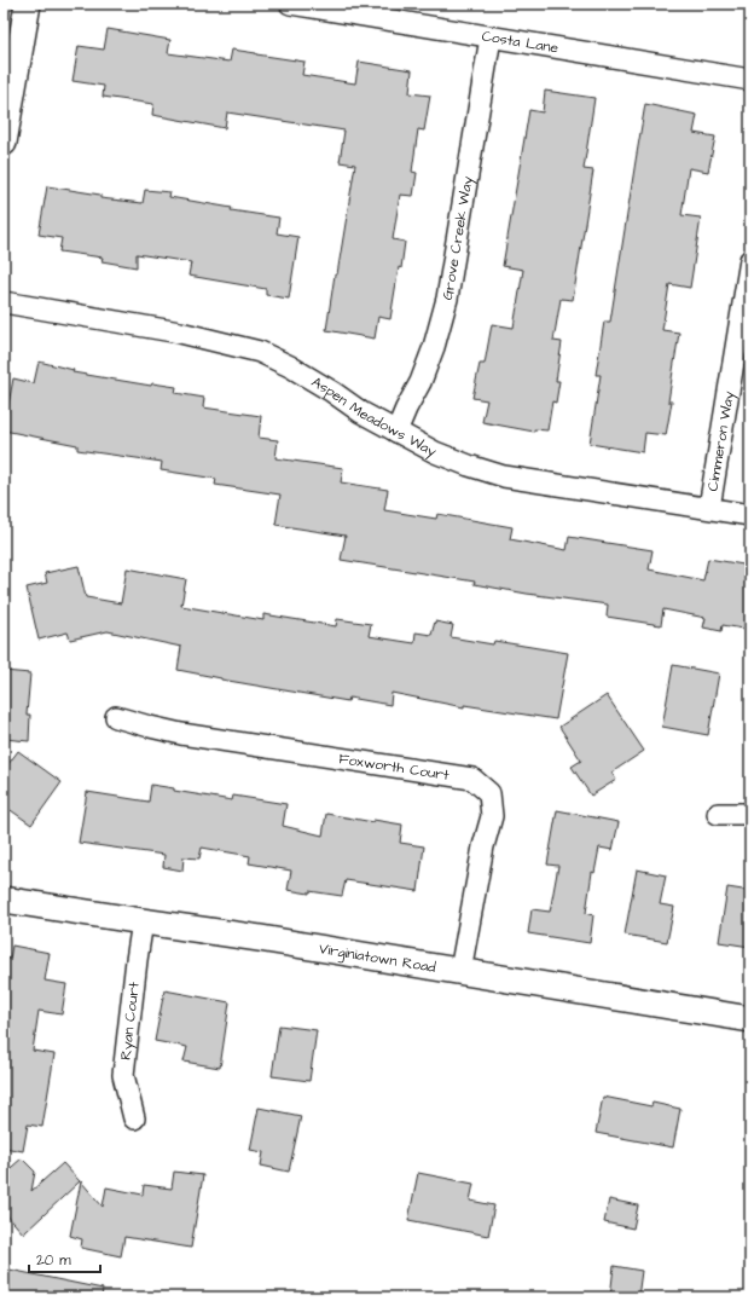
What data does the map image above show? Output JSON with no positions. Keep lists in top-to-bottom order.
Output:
{
  "streets": {
    "street": [
      "Costa Lane",
      "Grove Creek Way",
      "Aspen Meadows Way",
      "Cimmeron Way",
      "Foxworth Court",
      "Virginiatown Road",
      "Ryan Court"
    ]
  },
  "crossings": [
    ["Costa Lane", "Grove Creek Way"],
    ["Grove Creek Way", "Aspen Meadows Way"],
    ["Aspen Meadows Way", "Cimmeron Way"],
    ["Foxworth Court", "Virginiatown Road"],
    ["Virginiatown Road", "Ryan Court"]
  ],
  "scale_bar": "20 m"
}
